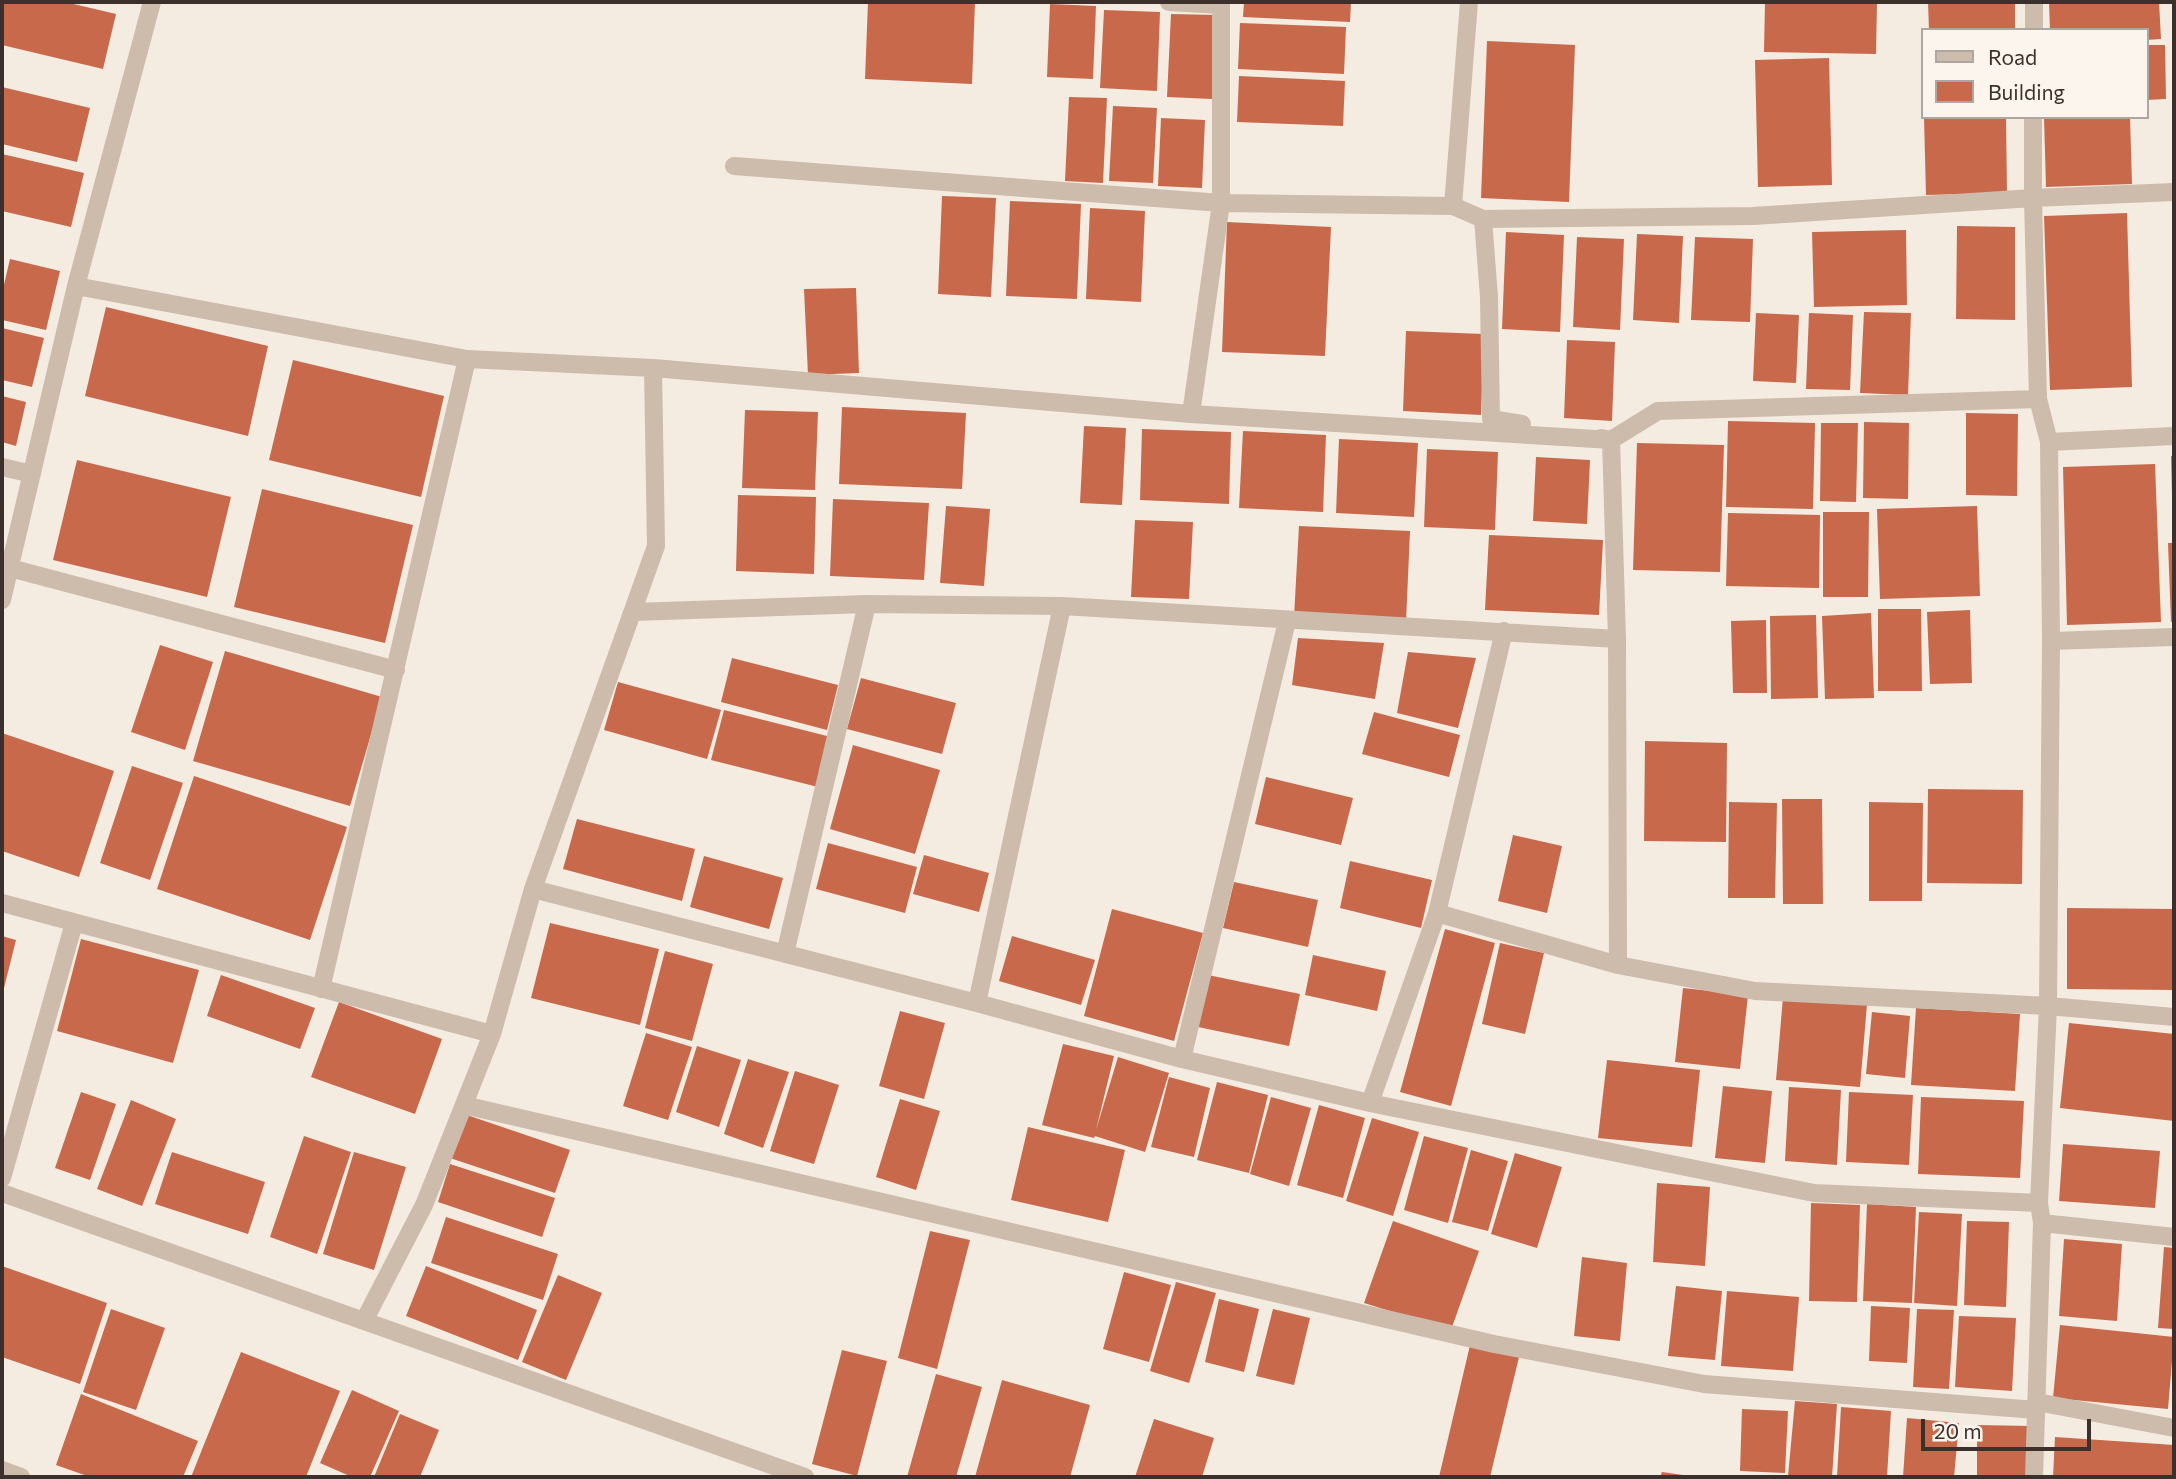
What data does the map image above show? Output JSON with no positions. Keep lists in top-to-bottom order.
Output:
{
  "legend": ["Road", "Building"],
  "scale_bar": "20 m"
}
